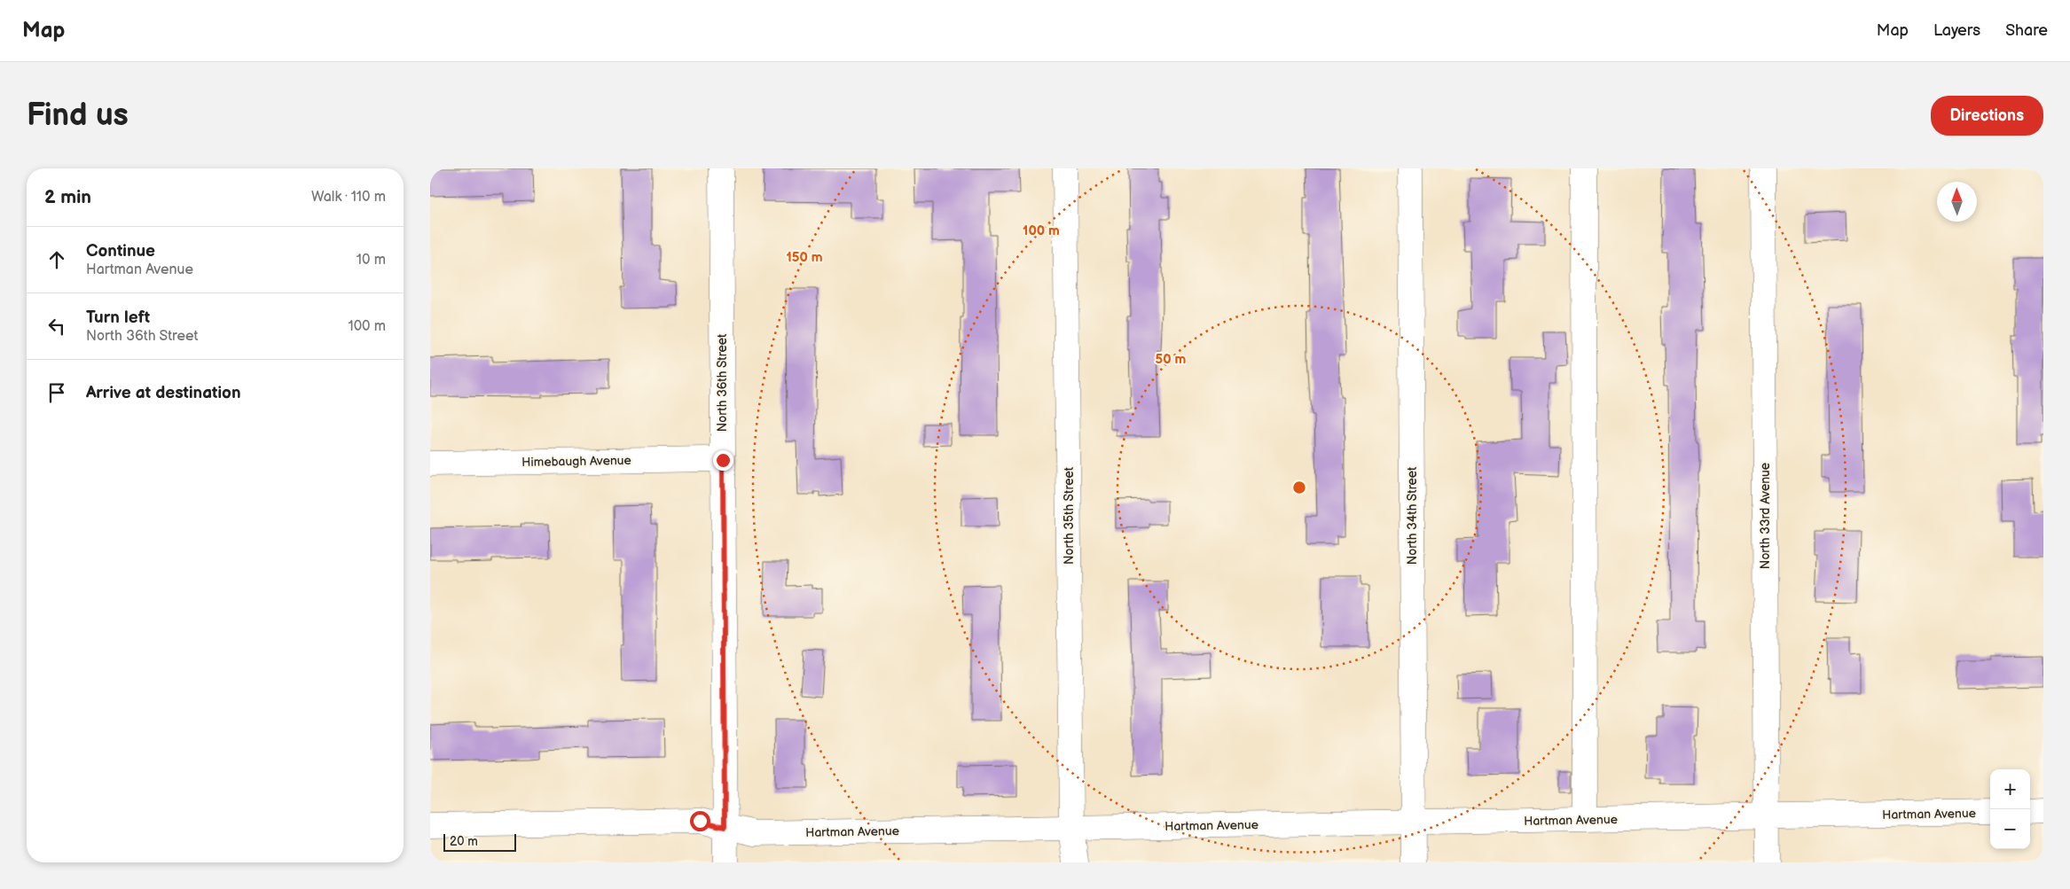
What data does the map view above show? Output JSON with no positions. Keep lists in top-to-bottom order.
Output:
{
  "streets": {
    "street": [
      "North 36th Street",
      "Himebaugh Avenue",
      "North 35th Street",
      "North 34th Street",
      "North 33rd Avenue",
      "Hartman Avenue"
    ]
  },
  "crossings": [
    ["North 36th Street", "Himebaugh Avenue"],
    ["North 36th Street", "Hartman Avenue"],
    ["North 35th Street", "Hartman Avenue"],
    ["North 34th Street", "Hartman Avenue"],
    ["North 33rd Avenue", "Hartman Avenue"]
  ],
  "scale_bar": "20 m",
  "north": "top",
  "page": {
    "header": "Map",
    "nav": ["Map", "Layers", "Share"],
    "buttons": "Directions",
    "title": "Find us",
    "heading": ["2 min", "Walk · 110 m"],
    "list": [
      ["Continue", "Hartman Avenue", "10 m"],
      ["Turn left", "North 36th Street", "100 m"],
      "Arrive at destination"
    ],
    "map_buttons": ["+", "−"],
    "scale": "20 m"
  },
  "rings": ["100 m", "150 m", "50 m"]
}
